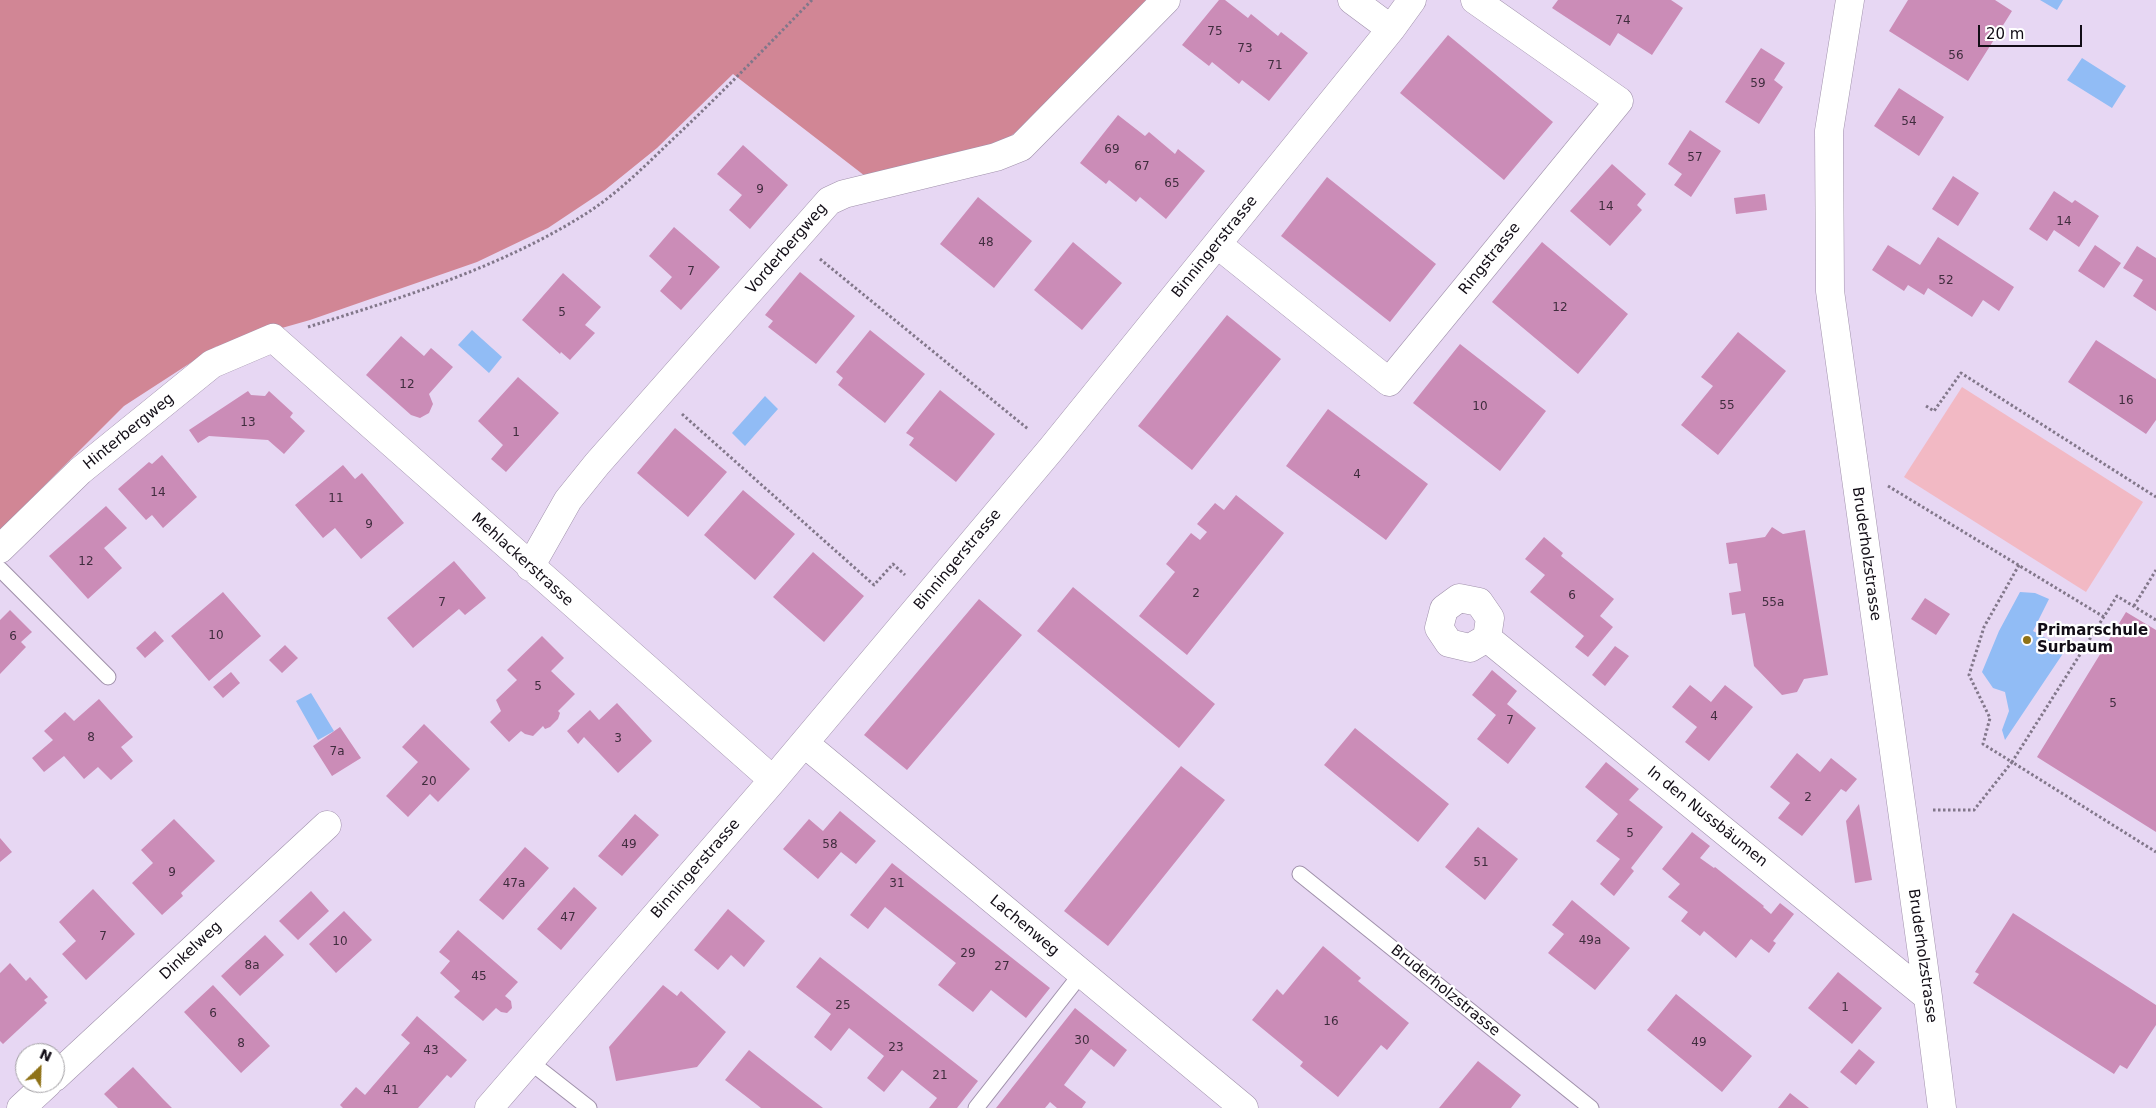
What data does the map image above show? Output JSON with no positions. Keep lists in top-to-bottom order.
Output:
{
  "streets": {
    "street": [
      "Binningerstrasse",
      "Vorderbergweg",
      "Ringstrasse",
      "Hinterbergweg",
      "Bruderholzstrasse",
      "Mehlackerstrasse",
      "In den Nussbäumen",
      "Lachenweg",
      "Dinkelweg"
    ]
  },
  "crossings": [
    ["Binningerstrasse", "Ringstrasse"],
    ["Binningerstrasse", "Mehlackerstrasse"],
    ["Binningerstrasse", "Lachenweg"],
    ["Vorderbergweg", "Mehlackerstrasse"],
    ["Hinterbergweg", "Mehlackerstrasse"],
    ["Bruderholzstrasse", "In den Nussbäumen"]
  ],
  "places": ["Primarschule Surbaum"],
  "house_numbers": [
    "74",
    "75",
    "73",
    "56",
    "71",
    "59",
    "54",
    "69",
    "57",
    "67",
    "65",
    "9",
    "14",
    "14",
    "48",
    "7",
    "52",
    "12",
    "5",
    "12",
    "16",
    "55",
    "10",
    "13",
    "1",
    "4",
    "14",
    "11",
    "9",
    "12",
    "2",
    "6",
    "7",
    "55a",
    "10",
    "6",
    "5",
    "5",
    "4",
    "7",
    "8",
    "3",
    "7a",
    "20",
    "2",
    "5",
    "49",
    "58",
    "51",
    "9",
    "47a",
    "31",
    "47",
    "7",
    "49a",
    "10",
    "29",
    "8a",
    "27",
    "45",
    "25",
    "1",
    "6",
    "16",
    "30",
    "49",
    "8",
    "23",
    "43",
    "21",
    "41"
  ],
  "scale_bar": "20 m",
  "north": "top right"
}
